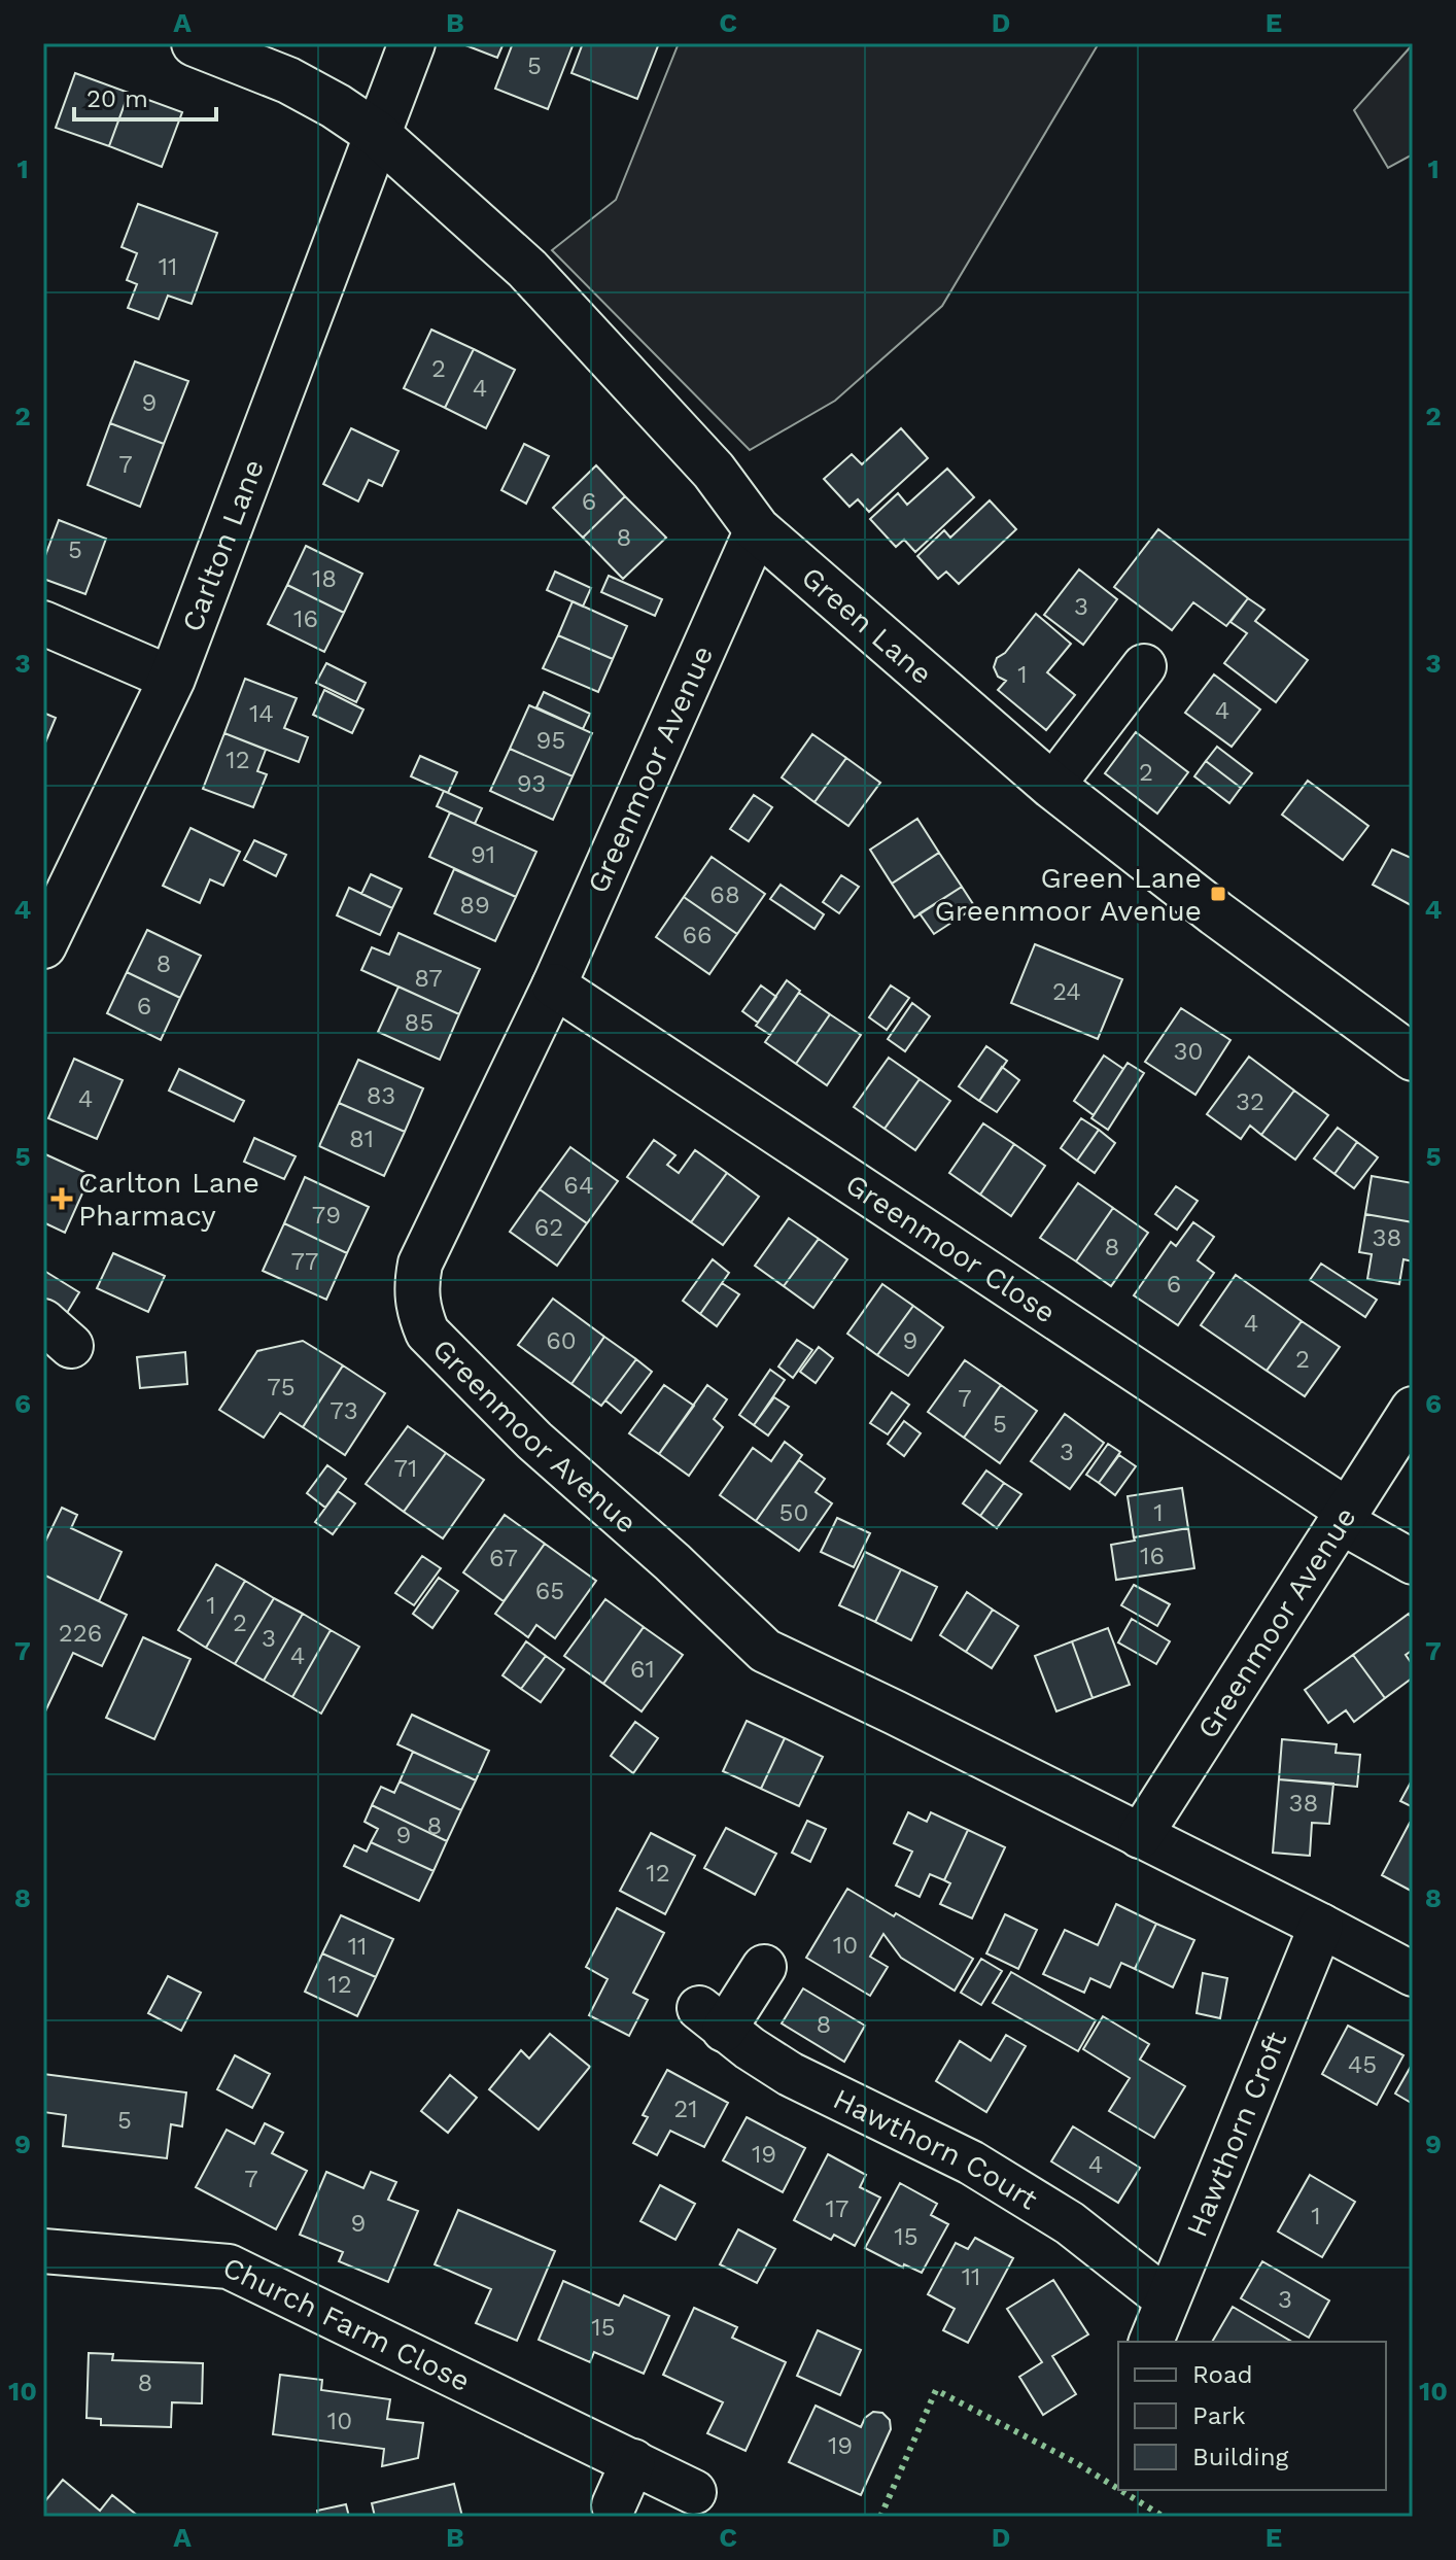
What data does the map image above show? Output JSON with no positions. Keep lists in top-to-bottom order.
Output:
{
  "streets": {
    "main road": ["Carlton Lane", "Green Lane"],
    "street": [
      "Greenmoor Avenue",
      "Greenmoor Close",
      "Hawthorn Croft",
      "Hawthorn Court",
      "Church Farm Close"
    ]
  },
  "crossings": [
    ["Carlton Lane", "Green Lane"],
    ["Green Lane", "Greenmoor Avenue"],
    ["Greenmoor Avenue", "Greenmoor Close"],
    ["Greenmoor Avenue", "Hawthorn Croft"],
    ["Hawthorn Croft", "Hawthorn Court"]
  ],
  "places": {
    "transit": ["Green Lane Greenmoor Avenue"],
    "health": ["Carlton Lane Pharmacy"]
  },
  "house_numbers": [
    "5",
    "11",
    "2",
    "4",
    "9",
    "7",
    "6",
    "8",
    "5",
    "18",
    "3",
    "16",
    "1",
    "4",
    "14",
    "95",
    "12",
    "2",
    "93",
    "91",
    "68",
    "89",
    "66",
    "8",
    "87",
    "24",
    "6",
    "85",
    "30",
    "83",
    "4",
    "32",
    "81",
    "64",
    "79",
    "62",
    "38",
    "8",
    "77",
    "6",
    "4",
    "60",
    "9",
    "2",
    "75",
    "7",
    "73",
    "5",
    "3",
    "71",
    "50",
    "1",
    "16",
    "67",
    "65",
    "1",
    "2",
    "226",
    "3",
    "4",
    "61",
    "38",
    "8",
    "9",
    "12",
    "10",
    "11",
    "12",
    "8",
    "45",
    "21",
    "5",
    "19",
    "4",
    "7",
    "17",
    "1",
    "9",
    "15",
    "11",
    "3",
    "15",
    "8",
    "10",
    "19"
  ],
  "legend": ["Road", "Park", "Building"],
  "scale_bar": "20 m",
  "grid": {
    "columns": [
      "A",
      "B",
      "C",
      "D",
      "E"
    ],
    "rows": [
      "1",
      "2",
      "3",
      "4",
      "5",
      "6",
      "7",
      "8",
      "9",
      "10"
    ]
  }
}
